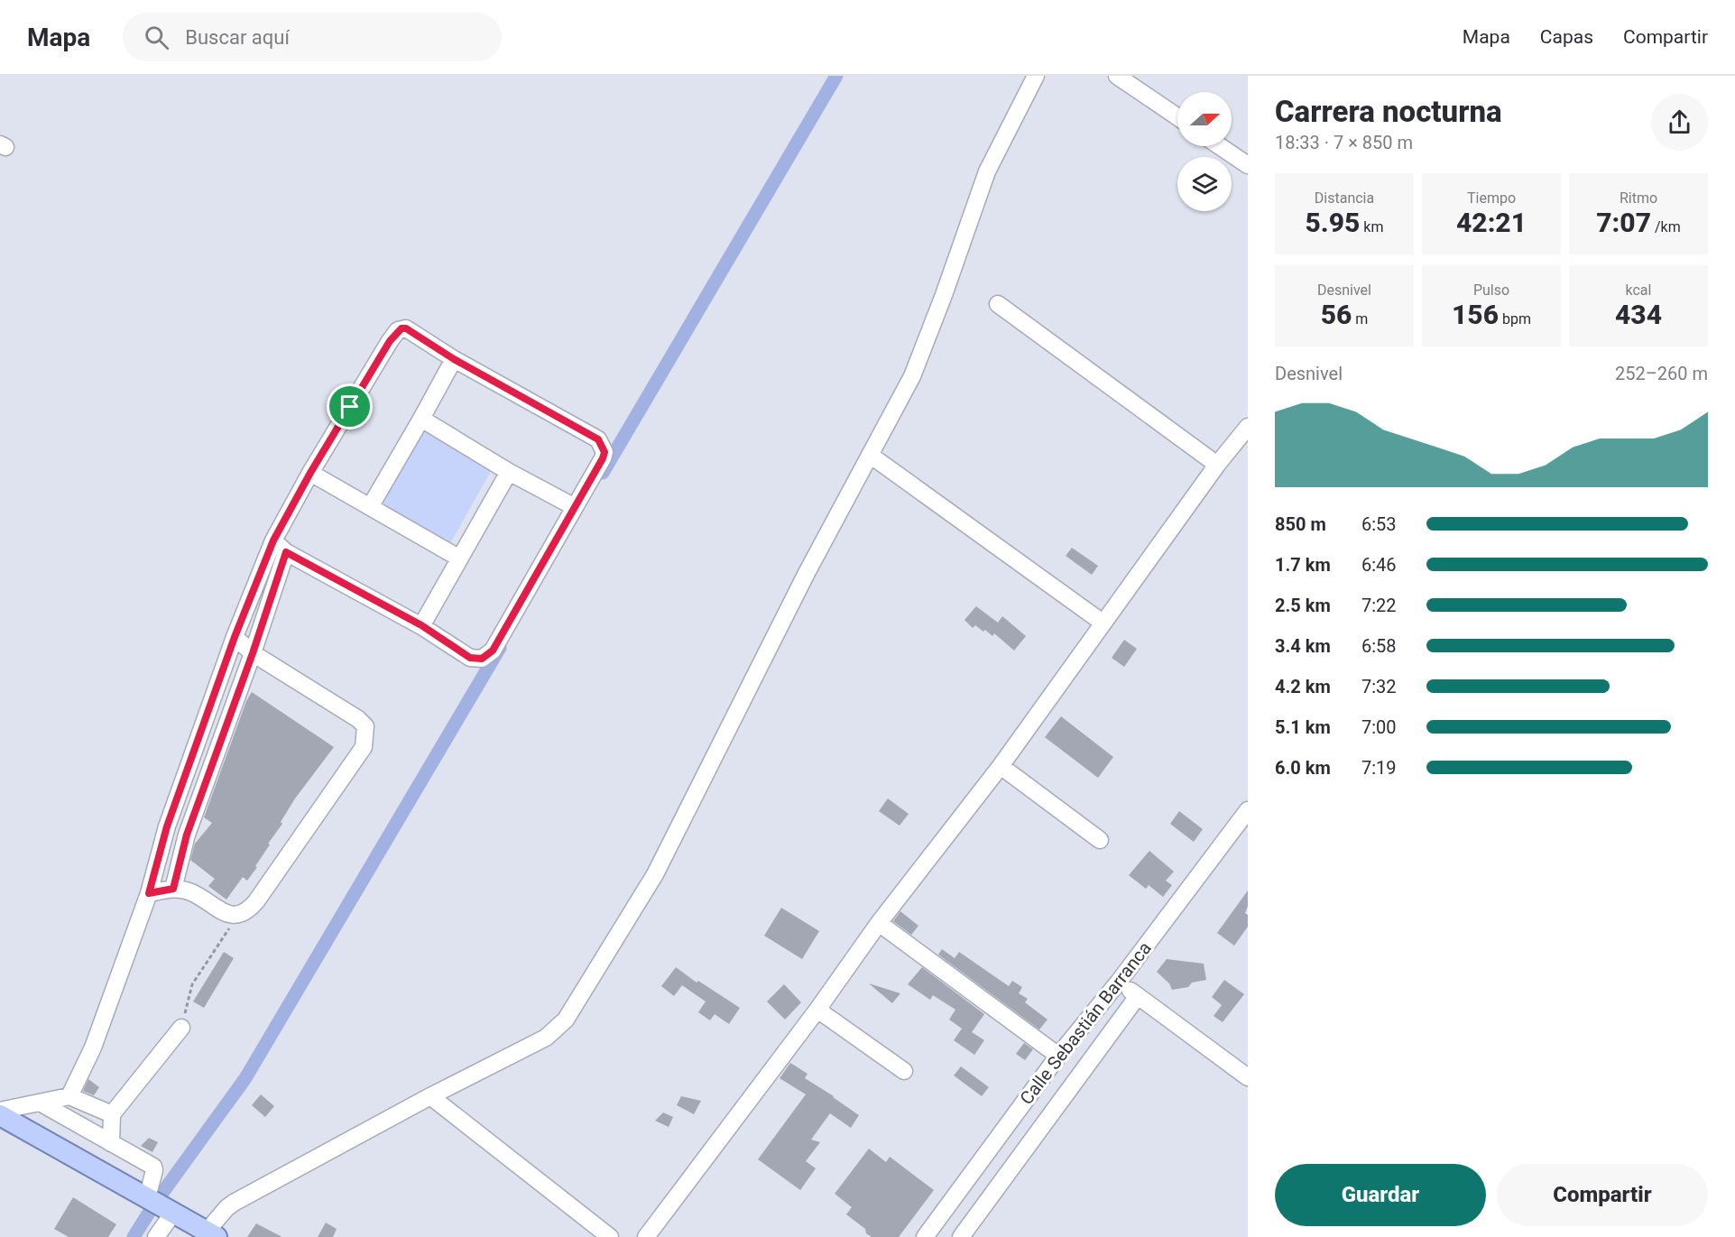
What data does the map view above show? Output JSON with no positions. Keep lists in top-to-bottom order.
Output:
{
  "streets": {
    "street": ["Calle Sebastián Barranca"]
  },
  "north": "right",
  "page": {
    "header": "Mapa",
    "search": "Buscar aquí",
    "nav": ["Mapa", "Capas", "Compartir"],
    "heading": ["Carrera nocturna", "18:33 · 7 × 850 m"],
    "stats": [
      ["Distancia", "5.95 km"],
      ["Tiempo", "42:21"],
      ["Ritmo", "7:07 /km"],
      ["Desnivel", "56 m"],
      ["Pulso", "156 bpm"],
      ["kcal", "434"]
    ],
    "chart": ["Desnivel", "252–260 m"],
    "list": [
      {
        "name": "850 m",
        "note": "6:53"
      },
      {
        "name": "1.7 km",
        "note": "6:46"
      },
      {
        "name": "2.5 km",
        "note": "7:22"
      },
      {
        "name": "3.4 km",
        "note": "6:58"
      },
      {
        "name": "4.2 km",
        "note": "7:32"
      },
      {
        "name": "5.1 km",
        "note": "7:00"
      },
      {
        "name": "6.0 km",
        "note": "7:19"
      }
    ],
    "buttons": ["Guardar", "Compartir"]
  }
}
